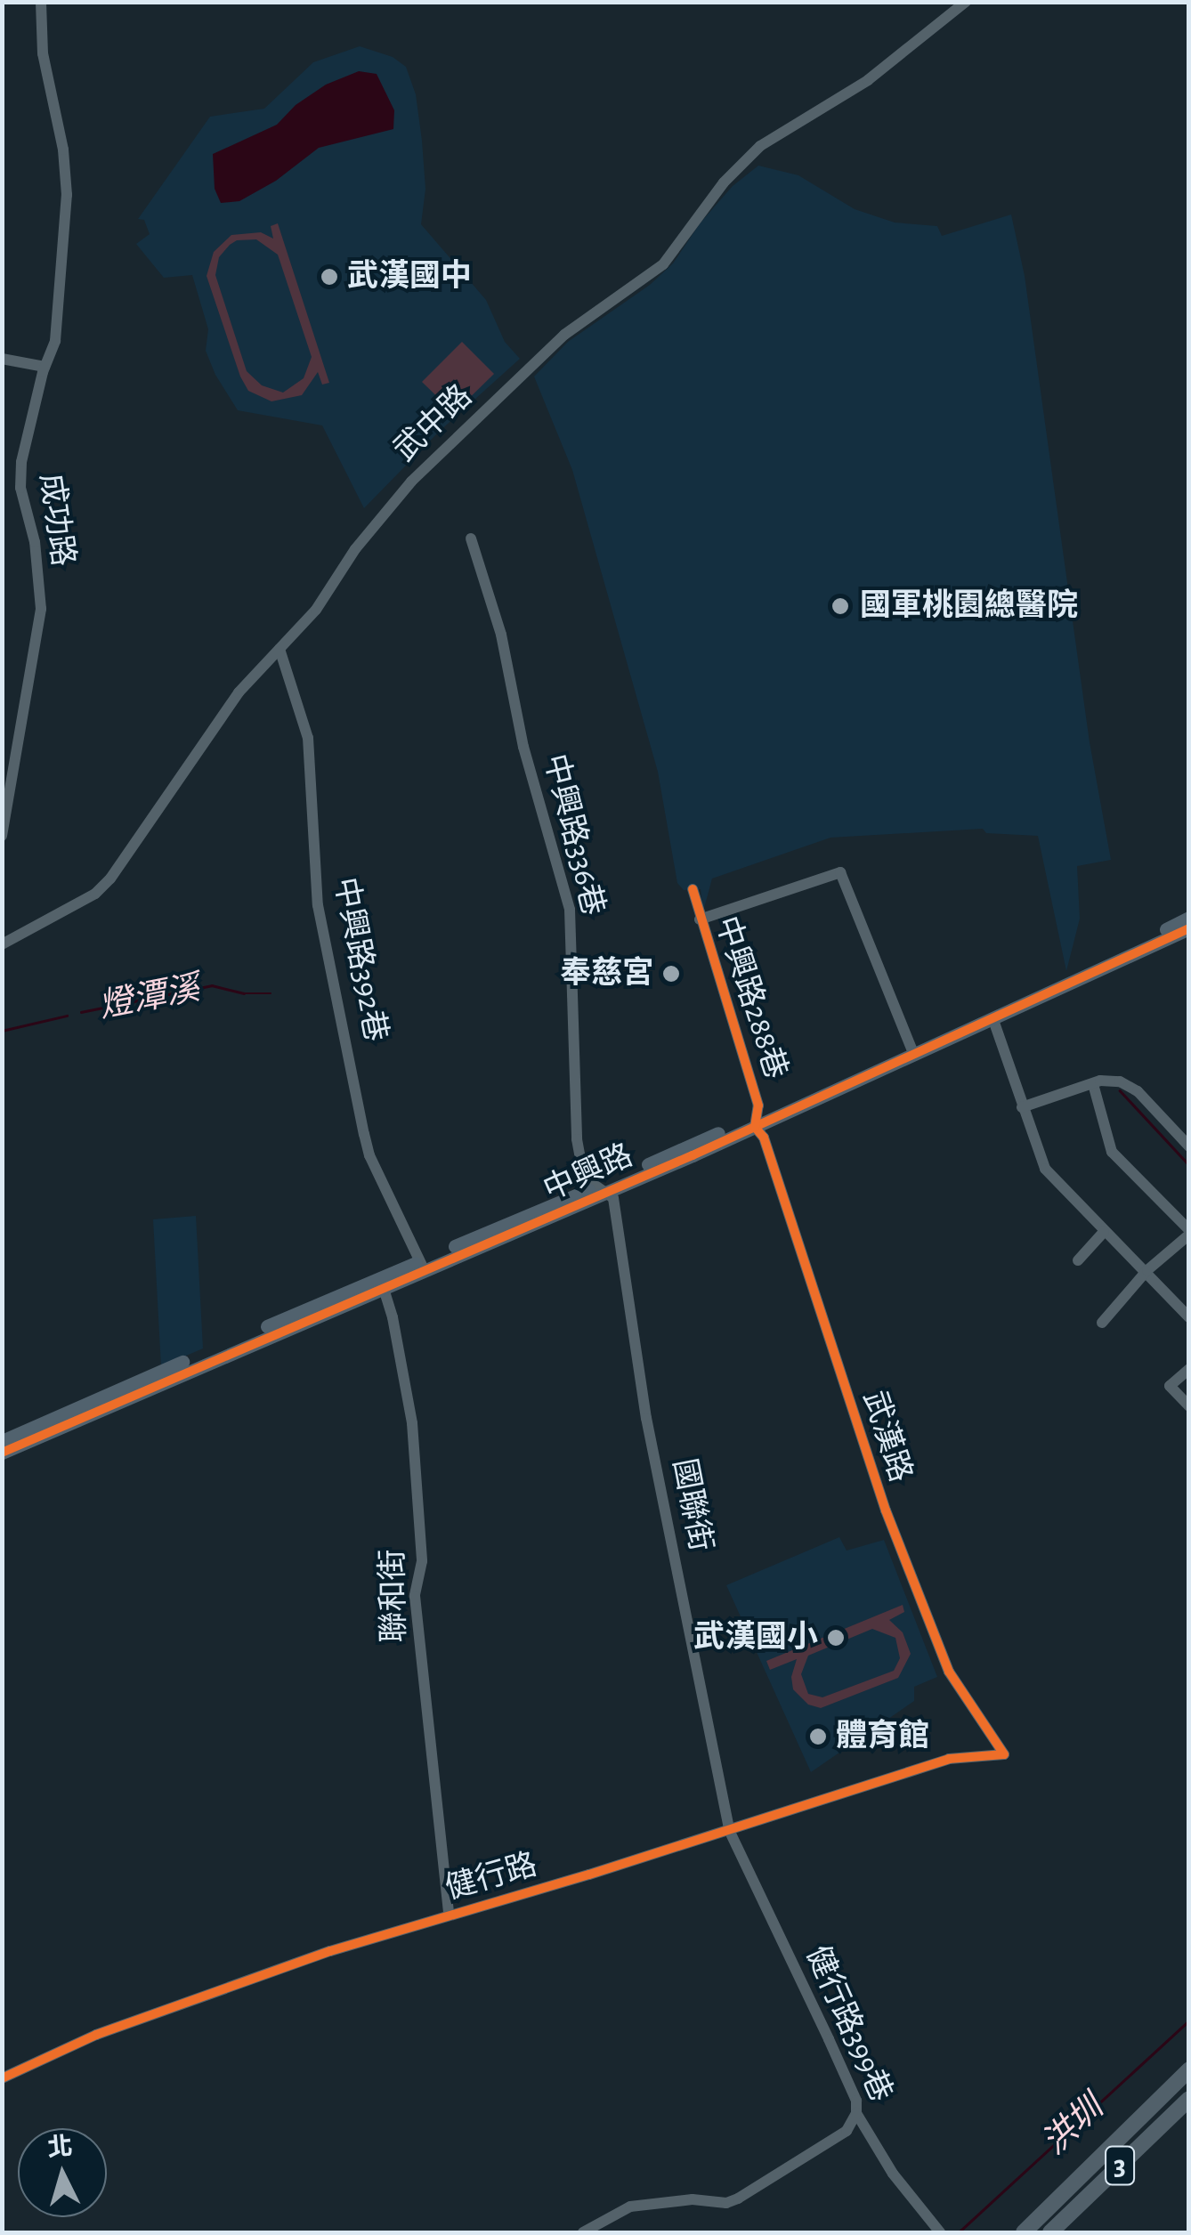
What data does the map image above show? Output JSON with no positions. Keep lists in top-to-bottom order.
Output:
{
  "streets": {
    "highway": ["3"],
    "main road": ["中興路"],
    "street": [
      "武中路",
      "成功路",
      "中興路336巷",
      "中興路392巷",
      "中興路288巷",
      "武漢路",
      "國聯街",
      "聯和街",
      "健行路",
      "健行路399巷"
    ]
  },
  "crossings": [
    ["武中路", "中興路392巷"],
    ["中興路336巷", "中興路"],
    ["中興路336巷", "國聯街"],
    ["中興路392巷", "中興路"],
    ["中興路288巷", "中興路"],
    ["中興路288巷", "武漢路"],
    ["中興路", "武漢路"],
    ["中興路", "國聯街"],
    ["中興路", "聯和街"],
    ["武漢路", "健行路"],
    ["國聯街", "健行路"],
    ["國聯街", "健行路399巷"],
    ["聯和街", "健行路"],
    ["健行路", "健行路399巷"]
  ],
  "water": ["燈潭溪", "洪圳"],
  "places": [
    "武漢國中",
    "國軍桃園總醫院",
    "奉慈宮",
    "武漢國小",
    "體育館"
  ],
  "north": "top"
}
